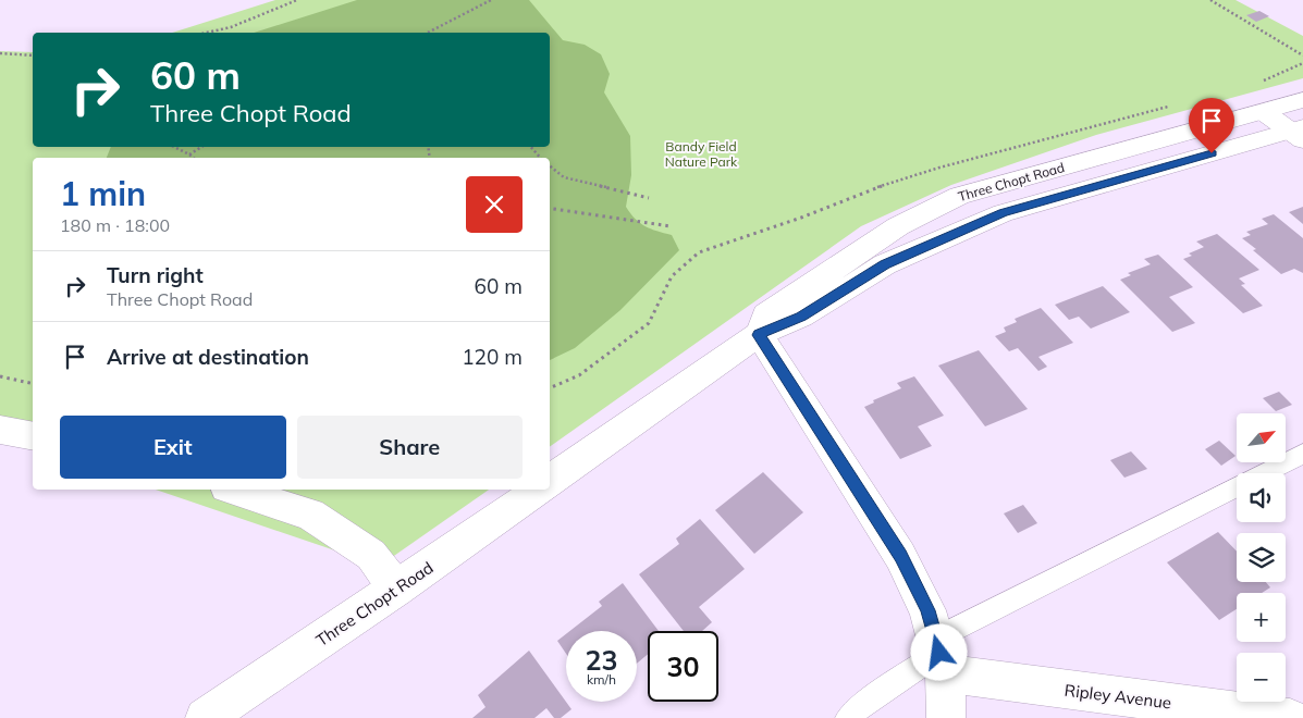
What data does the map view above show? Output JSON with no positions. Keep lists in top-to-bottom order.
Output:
{
  "streets": {
    "main road": ["Three Chopt Road", "Ripley Avenue"]
  },
  "parks": ["Bandy Field Nature Park"],
  "north": "top right",
  "page": {
    "turn": ["60 m", "Three Chopt Road"],
    "heading": ["1 min", "180 m · 18:00"],
    "list": [
      {
        "name": "Turn right",
        "note": "Three Chopt Road",
        "value": "60 m"
      },
      {
        "name": "Arrive at destination",
        "value": "120 m"
      }
    ],
    "buttons": ["Exit", "Share"],
    "map_buttons": ["+", "−"],
    "speed": "23 km/h",
    "limit": "30"
  }
}
